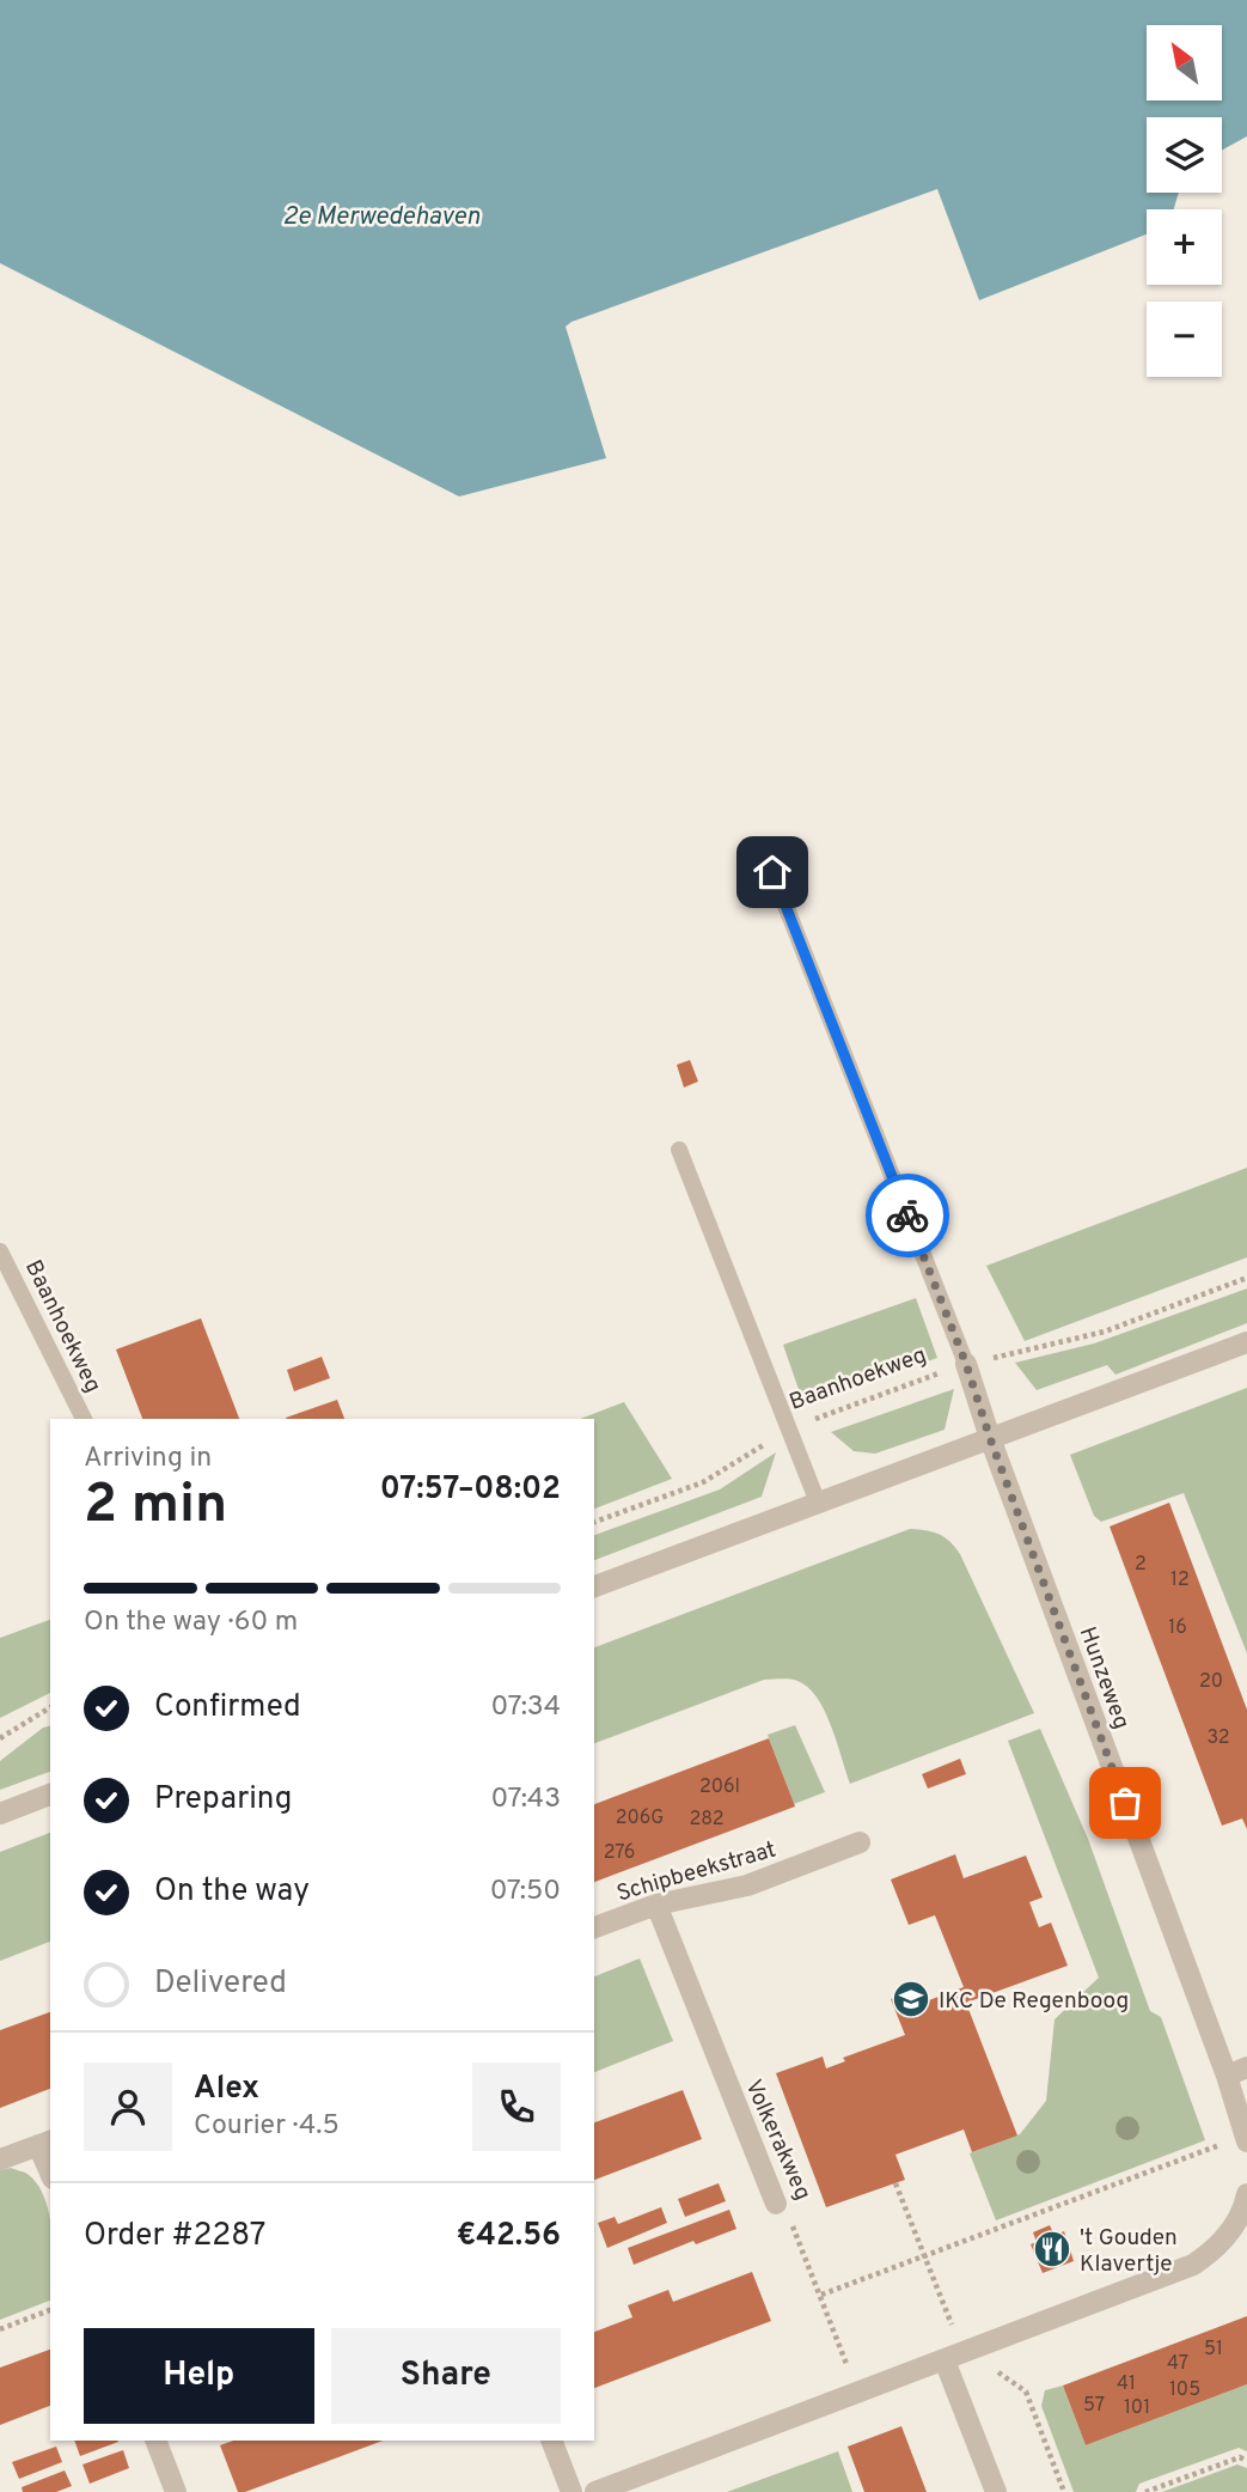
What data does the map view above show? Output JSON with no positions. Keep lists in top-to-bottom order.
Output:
{
  "streets": {
    "street": ["Hunzeweg", "Schipbeekstraat", "Volkerakweg"],
    "lane": ["Baanhoekweg"]
  },
  "crossings": [
    ["Baanhoekweg", "Hunzeweg"],
    ["Schipbeekstraat", "Volkerakweg"]
  ],
  "water": ["2e Merwedehaven"],
  "places": {
    "school or university": ["IKC De Regenboog"],
    "restaurant": ["'t Gouden Klavertje"]
  },
  "house_numbers": [
    "2",
    "12",
    "16",
    "20",
    "32",
    "206I",
    "206G",
    "282",
    "276",
    "51",
    "47",
    "41",
    "105",
    "57",
    "101"
  ],
  "north": "top left",
  "page": {
    "map_buttons": ["+", "−"],
    "heading": ["2 min", "Arriving in", "07:57–08:02"],
    "panel": [
      "Alex",
      "Courier · 4.5",
      "Order #2287",
      "€42.56"
    ],
    "bar": "On the way · 60 m",
    "list": [
      ["Confirmed", "07:34"],
      ["Preparing", "07:43"],
      ["On the way", "07:50"],
      "Delivered"
    ],
    "buttons": ["Help", "Share"]
  }
}
